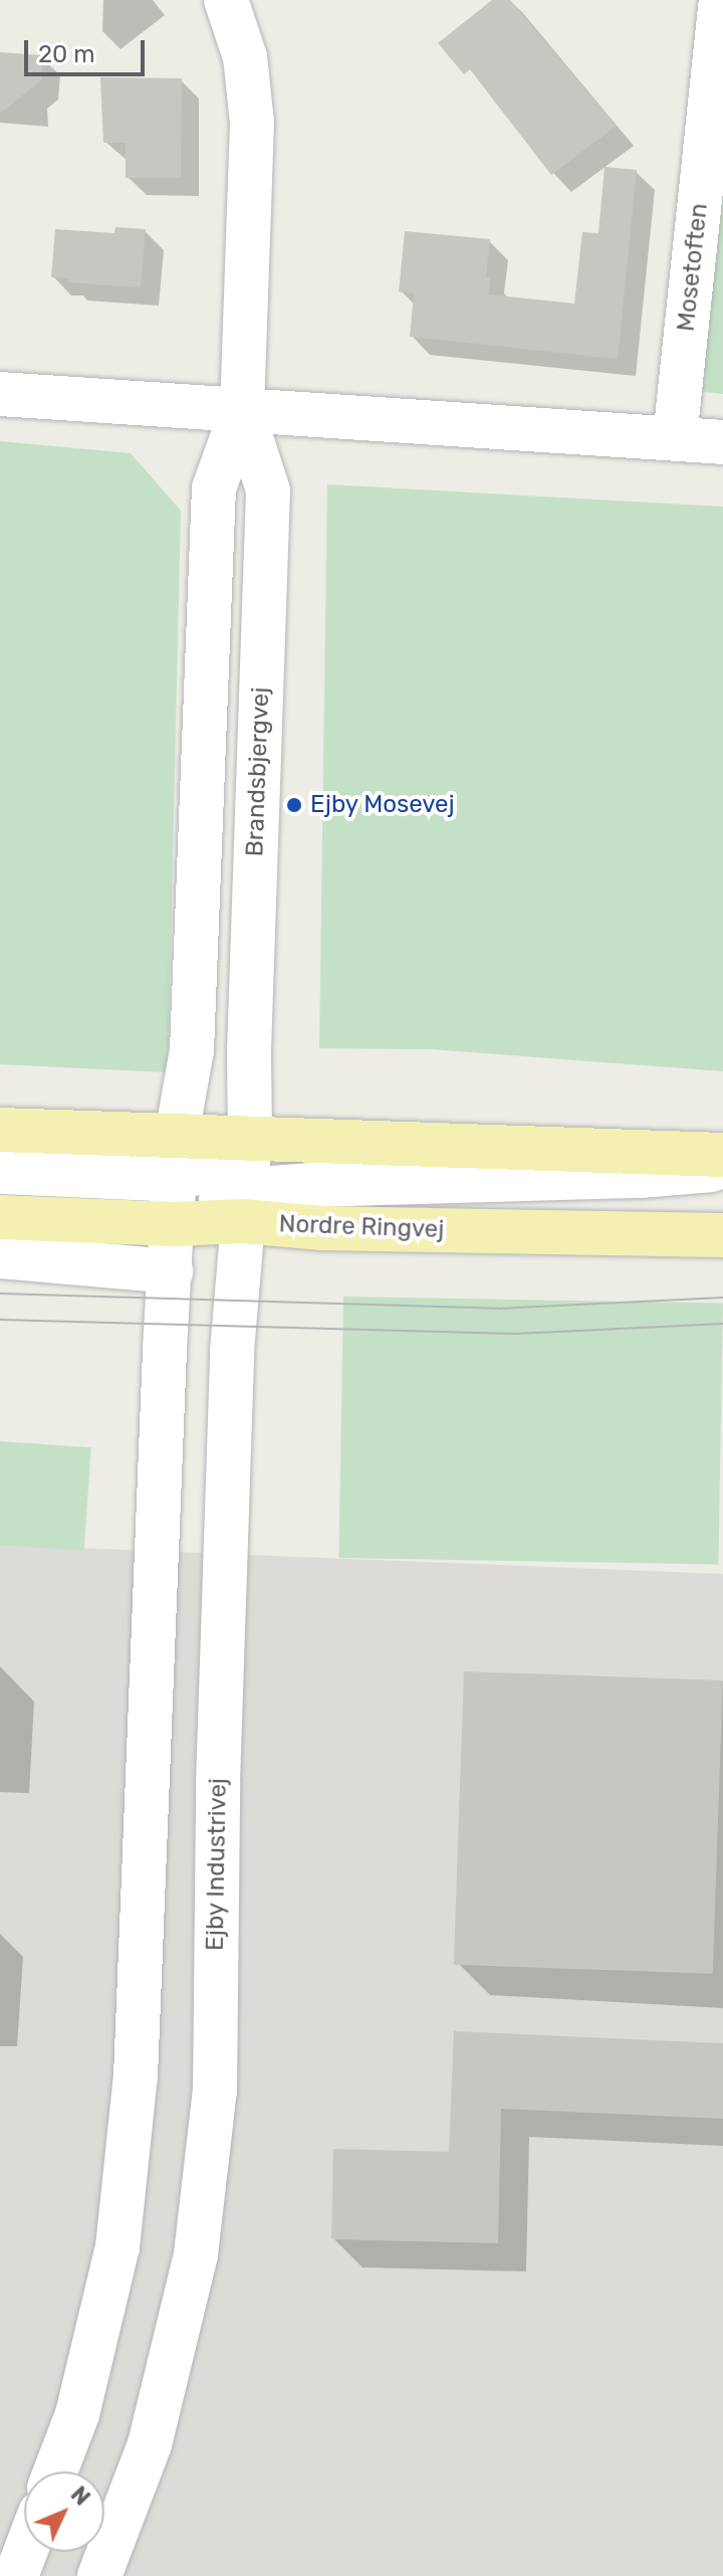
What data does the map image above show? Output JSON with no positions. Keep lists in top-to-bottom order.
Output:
{
  "streets": {
    "main road": ["Nordre Ringvej"],
    "street": ["Mosetoften", "Brandsbjergvej", "Ejby Industrivej"]
  },
  "crossings": [
    ["Brandsbjergvej", "Ejby Industrivej"],
    ["Nordre Ringvej", "Ejby Industrivej"]
  ],
  "places": ["Ejby Mosevej"],
  "scale_bar": "20 m",
  "north": "top right"
}
